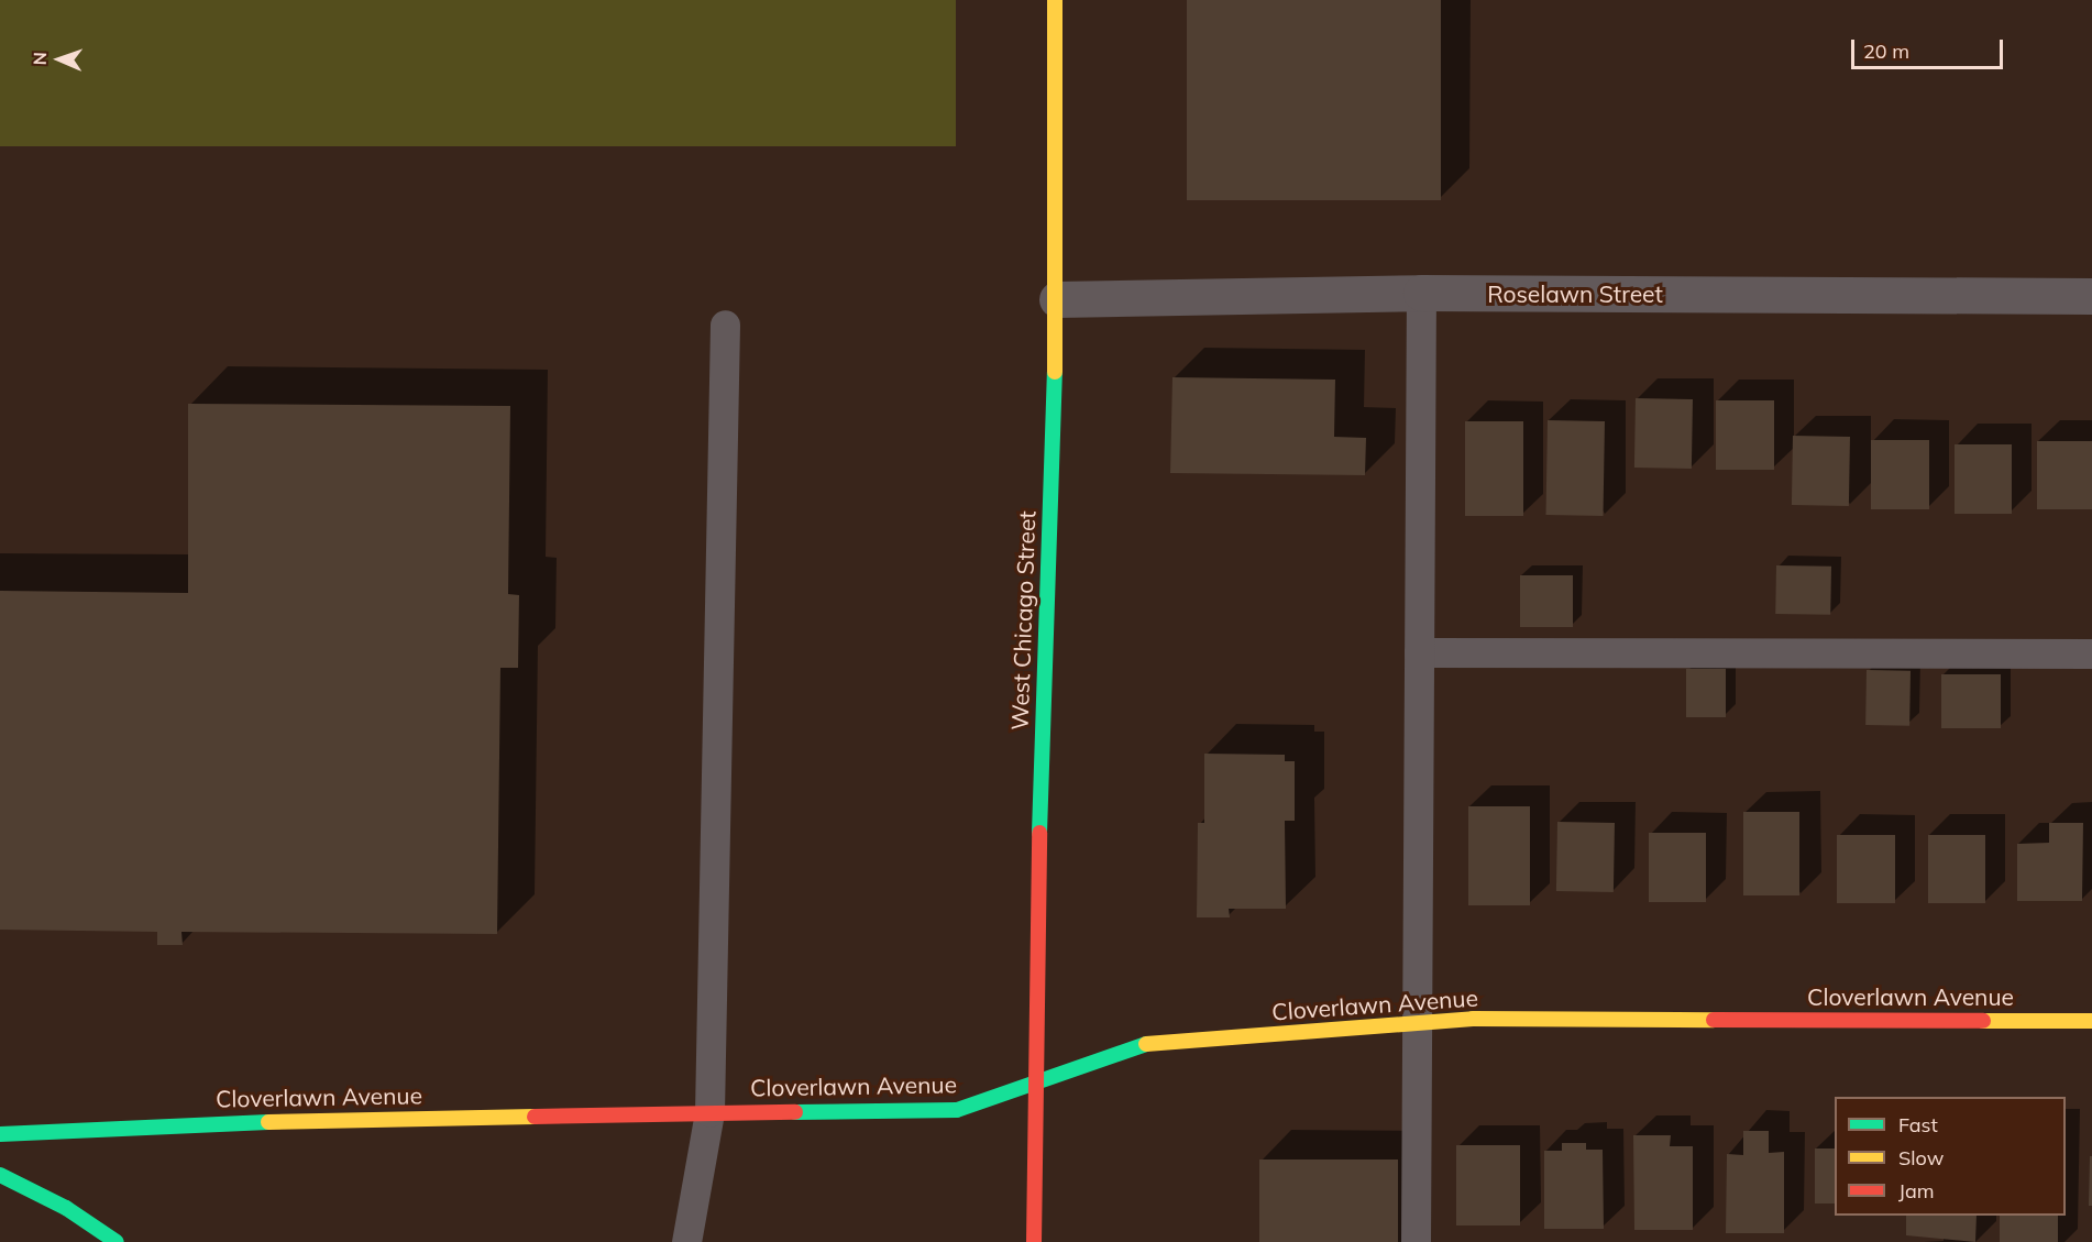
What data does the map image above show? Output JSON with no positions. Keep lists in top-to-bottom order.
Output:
{
  "streets": {
    "street": ["Roselawn Street", "West Chicago Street", "Cloverlawn Avenue"]
  },
  "crossings": [
    ["Roselawn Street", "West Chicago Street"],
    ["West Chicago Street", "Cloverlawn Avenue"]
  ],
  "legend": ["Fast", "Slow", "Jam"],
  "scale_bar": "20 m",
  "north": "left"
}
